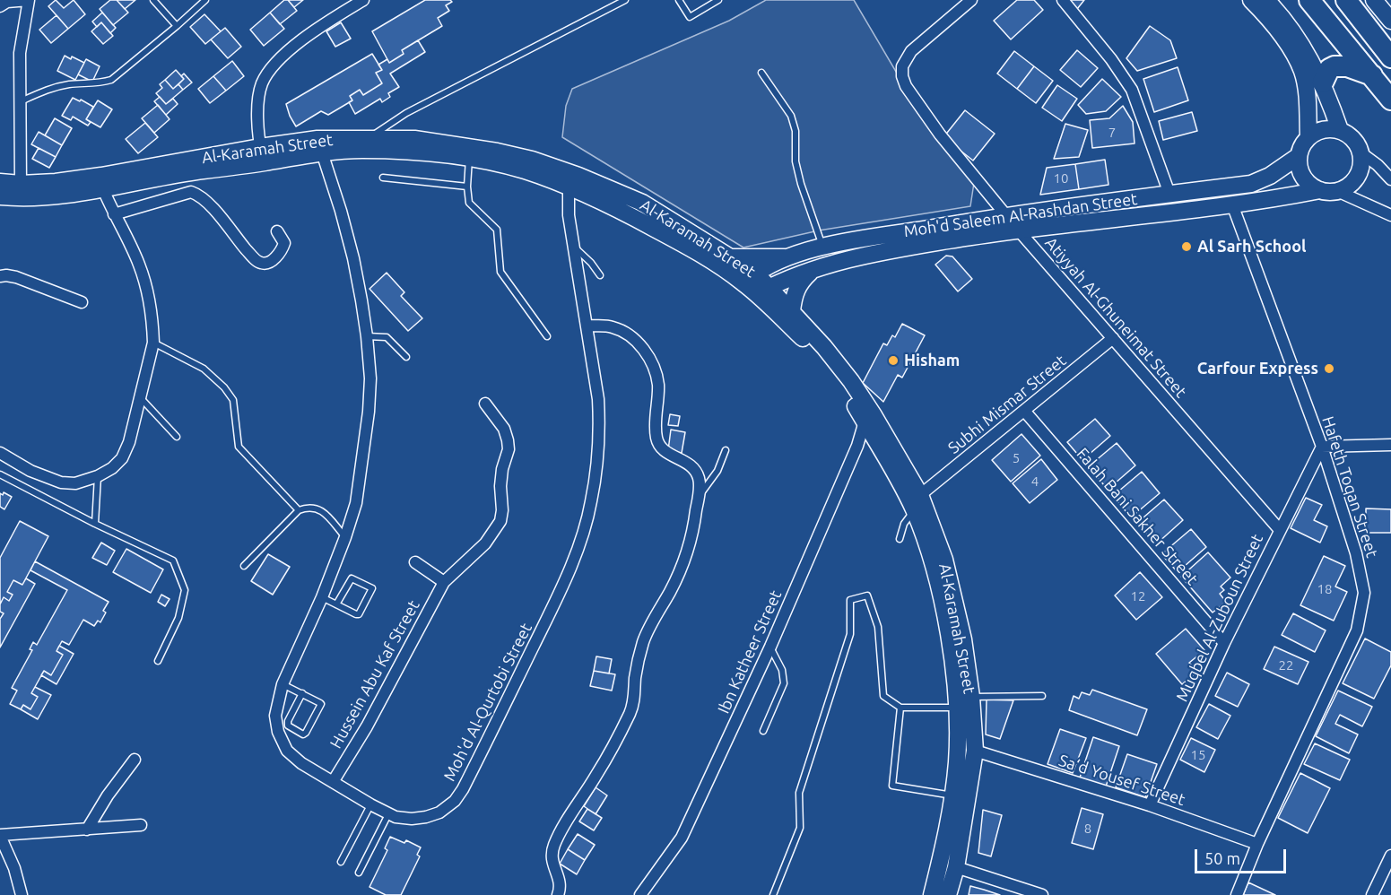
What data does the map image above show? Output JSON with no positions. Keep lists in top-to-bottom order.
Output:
{
  "streets": {
    "street": [
      "Al-Karamah Street",
      "Moh'd Saleem Al-Rashdan Street",
      "Atiyyah Al-Ghuneimat Street",
      "Subhi Mismar Street",
      "Hafeth Toqan Street",
      "Falah Bani Sakher Street",
      "Muqbel Al-Zuboun Street",
      "Ibn Katheer Street",
      "Hussein Abu Kaf Street",
      "Moh'd Al-Qurtobi Street",
      "Sa‘d Yousef Street"
    ]
  },
  "crossings": [
    ["Al-Karamah Street", "Moh'd Saleem Al-Rashdan Street"],
    ["Al-Karamah Street", "Subhi Mismar Street"],
    ["Al-Karamah Street", "Ibn Katheer Street"],
    ["Al-Karamah Street", "Moh'd Al-Qurtobi Street"],
    ["Al-Karamah Street", "Sa‘d Yousef Street"],
    ["Moh'd Saleem Al-Rashdan Street", "Atiyyah Al-Ghuneimat Street"],
    ["Moh'd Saleem Al-Rashdan Street", "Hafeth Toqan Street"],
    ["Atiyyah Al-Ghuneimat Street", "Subhi Mismar Street"],
    ["Atiyyah Al-Ghuneimat Street", "Muqbel Al-Zuboun Street"],
    ["Subhi Mismar Street", "Falah Bani Sakher Street"],
    ["Hafeth Toqan Street", "Muqbel Al-Zuboun Street"],
    ["Hafeth Toqan Street", "Sa‘d Yousef Street"],
    ["Falah Bani Sakher Street", "Muqbel Al-Zuboun Street"],
    ["Muqbel Al-Zuboun Street", "Sa‘d Yousef Street"],
    ["Hussein Abu Kaf Street", "Moh'd Al-Qurtobi Street"]
  ],
  "places": ["Al Sarh School", "Hisham", "Carfour Express"],
  "house_numbers": [
    "7",
    "10",
    "5",
    "4",
    "18",
    "12",
    "22",
    "15",
    "8"
  ],
  "scale_bar": "50 m"
}
